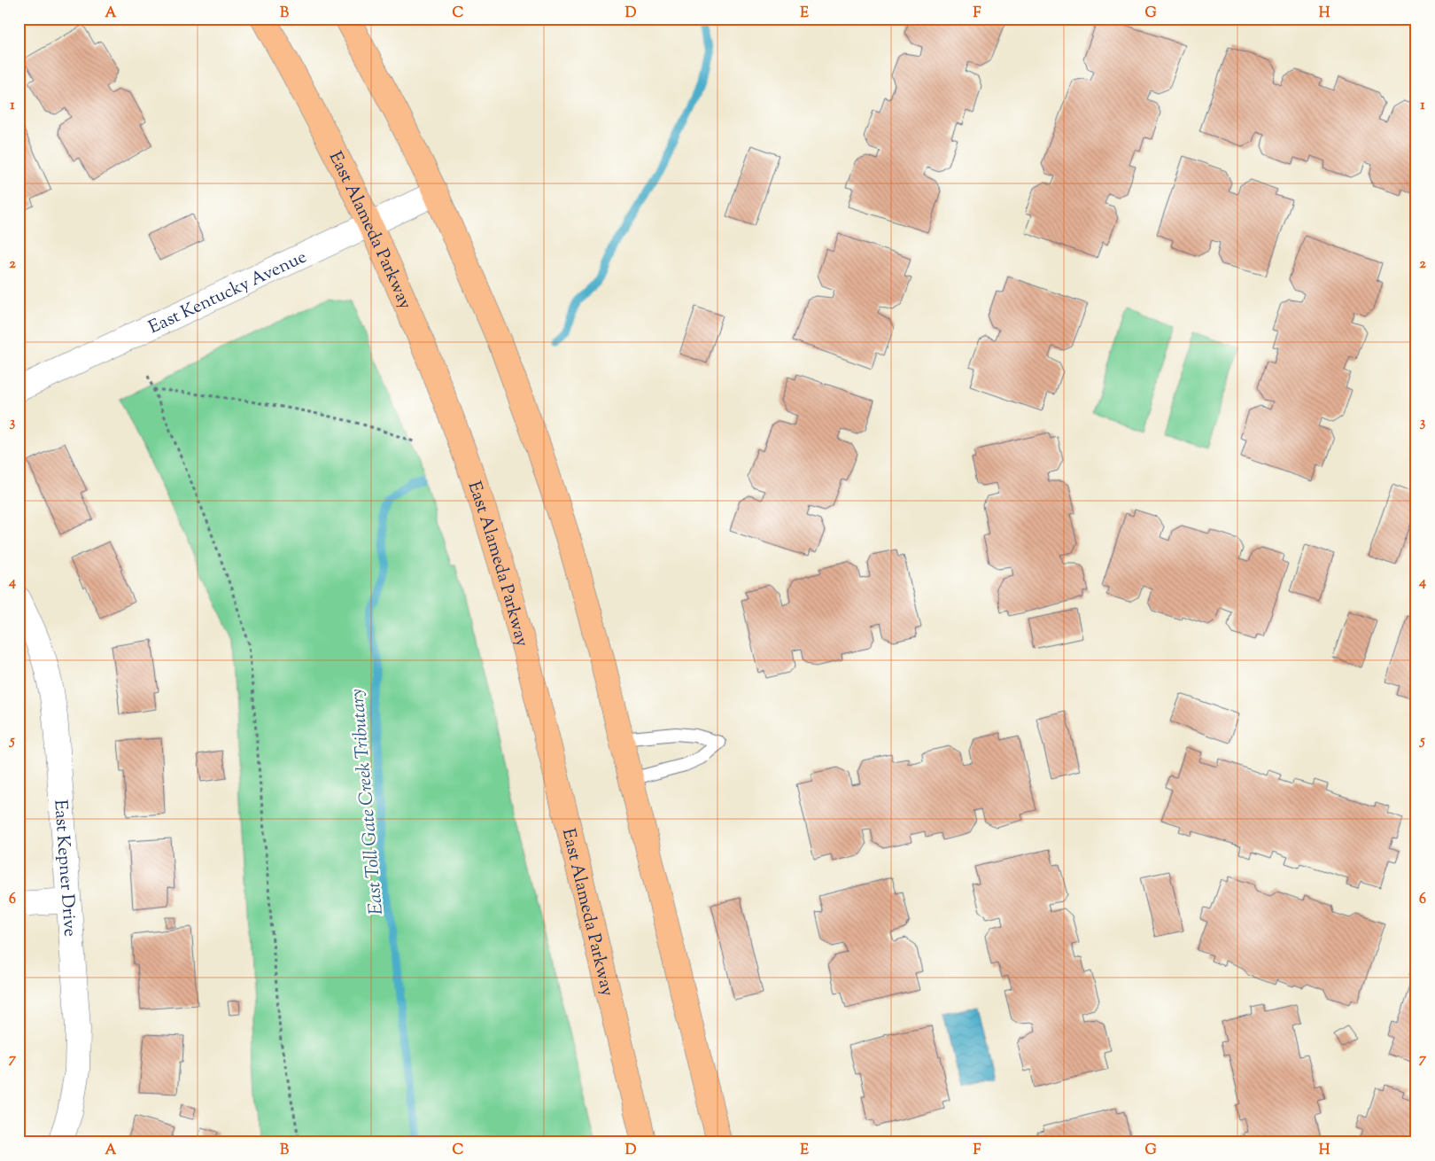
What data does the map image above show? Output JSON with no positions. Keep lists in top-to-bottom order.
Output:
{
  "streets": {
    "main road": ["East Alameda Parkway"],
    "street": ["East Kentucky Avenue", "East Kepner Drive"]
  },
  "crossings": [
    ["East Alameda Parkway", "East Kentucky Avenue"]
  ],
  "water": ["East Toll Gate Creek Tributary"],
  "grid": {
    "columns": [
      "A",
      "B",
      "C",
      "D",
      "E",
      "F",
      "G",
      "H"
    ],
    "rows": [
      "1",
      "2",
      "3",
      "4",
      "5",
      "6",
      "7"
    ]
  }
}
